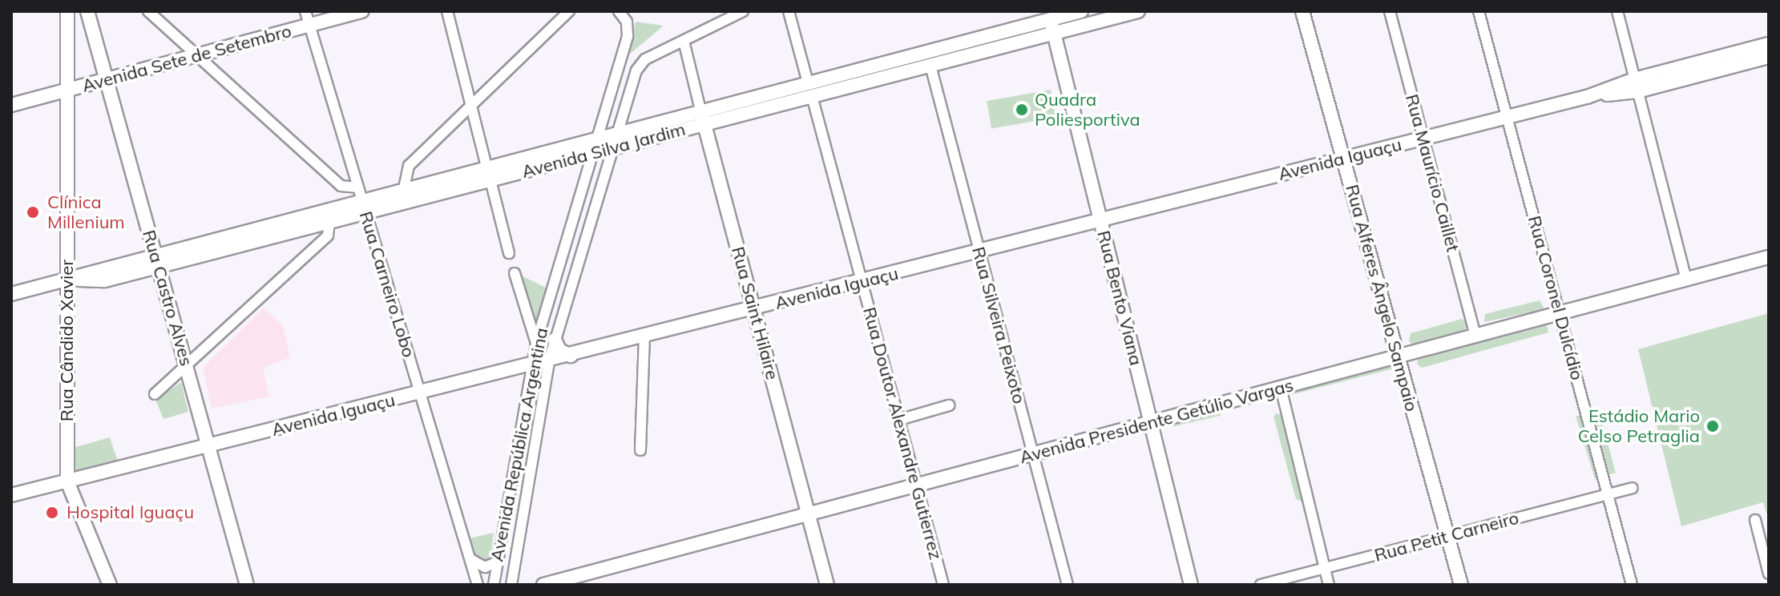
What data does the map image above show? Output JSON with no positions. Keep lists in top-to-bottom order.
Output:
{
  "streets": {
    "main road": [
      "Avenida Sete de Setembro",
      "Avenida Silva Jardim",
      "Avenida Iguaçu",
      "Rua Castro Alves",
      "Rua Bento Viana",
      "Rua Alferes Ângelo Sampaio",
      "Rua Saint Hilaire",
      "Rua Cândido Xavier",
      "Avenida Presidente Getúlio Vargas"
    ],
    "street": [
      "Rua Maurício Caillet",
      "Rua Carneiro Lobo",
      "Rua Coronel Dulcídio",
      "Rua Silveira Peixoto",
      "Rua Doutor Alexandre Gutierrez",
      "Avenida República Argentina",
      "Rua Petit Carneiro"
    ]
  },
  "crossings": [
    ["Avenida Sete de Setembro", "Rua Carneiro Lobo"],
    ["Avenida Sete de Setembro", "Rua Castro Alves"],
    ["Avenida Sete de Setembro", "Rua Cândido Xavier"],
    ["Avenida Silva Jardim", "Rua Carneiro Lobo"],
    ["Avenida Silva Jardim", "Rua Castro Alves"],
    ["Avenida Silva Jardim", "Rua Bento Viana"],
    ["Avenida Silva Jardim", "Rua Saint Hilaire"],
    ["Avenida Silva Jardim", "Rua Silveira Peixoto"],
    ["Avenida Silva Jardim", "Rua Cândido Xavier"],
    ["Avenida Silva Jardim", "Rua Doutor Alexandre Gutierrez"],
    ["Avenida Silva Jardim", "Avenida República Argentina"],
    ["Avenida Iguaçu", "Rua Maurício Caillet"],
    ["Avenida Iguaçu", "Rua Carneiro Lobo"],
    ["Avenida Iguaçu", "Rua Castro Alves"],
    ["Avenida Iguaçu", "Rua Bento Viana"],
    ["Avenida Iguaçu", "Rua Alferes Ângelo Sampaio"],
    ["Avenida Iguaçu", "Rua Coronel Dulcídio"],
    ["Avenida Iguaçu", "Rua Saint Hilaire"],
    ["Avenida Iguaçu", "Rua Silveira Peixoto"],
    ["Avenida Iguaçu", "Rua Cândido Xavier"],
    ["Avenida Iguaçu", "Rua Doutor Alexandre Gutierrez"],
    ["Avenida Iguaçu", "Avenida República Argentina"],
    ["Rua Maurício Caillet", "Avenida Presidente Getúlio Vargas"],
    ["Rua Bento Viana", "Avenida Presidente Getúlio Vargas"],
    ["Rua Alferes Ângelo Sampaio", "Avenida Presidente Getúlio Vargas"],
    ["Rua Alferes Ângelo Sampaio", "Rua Petit Carneiro"],
    ["Rua Coronel Dulcídio", "Avenida Presidente Getúlio Vargas"],
    ["Rua Coronel Dulcídio", "Rua Petit Carneiro"],
    ["Rua Saint Hilaire", "Avenida Presidente Getúlio Vargas"],
    ["Rua Saint Hilaire", "Avenida República Argentina"],
    ["Rua Silveira Peixoto", "Avenida Presidente Getúlio Vargas"],
    ["Avenida Presidente Getúlio Vargas", "Rua Doutor Alexandre Gutierrez"]
  ],
  "places": [
    "Quadra Poliesportiva",
    "Clínica Millenium",
    "Estádio Mario Celso Petraglia",
    "Hospital Iguaçu"
  ]
}
